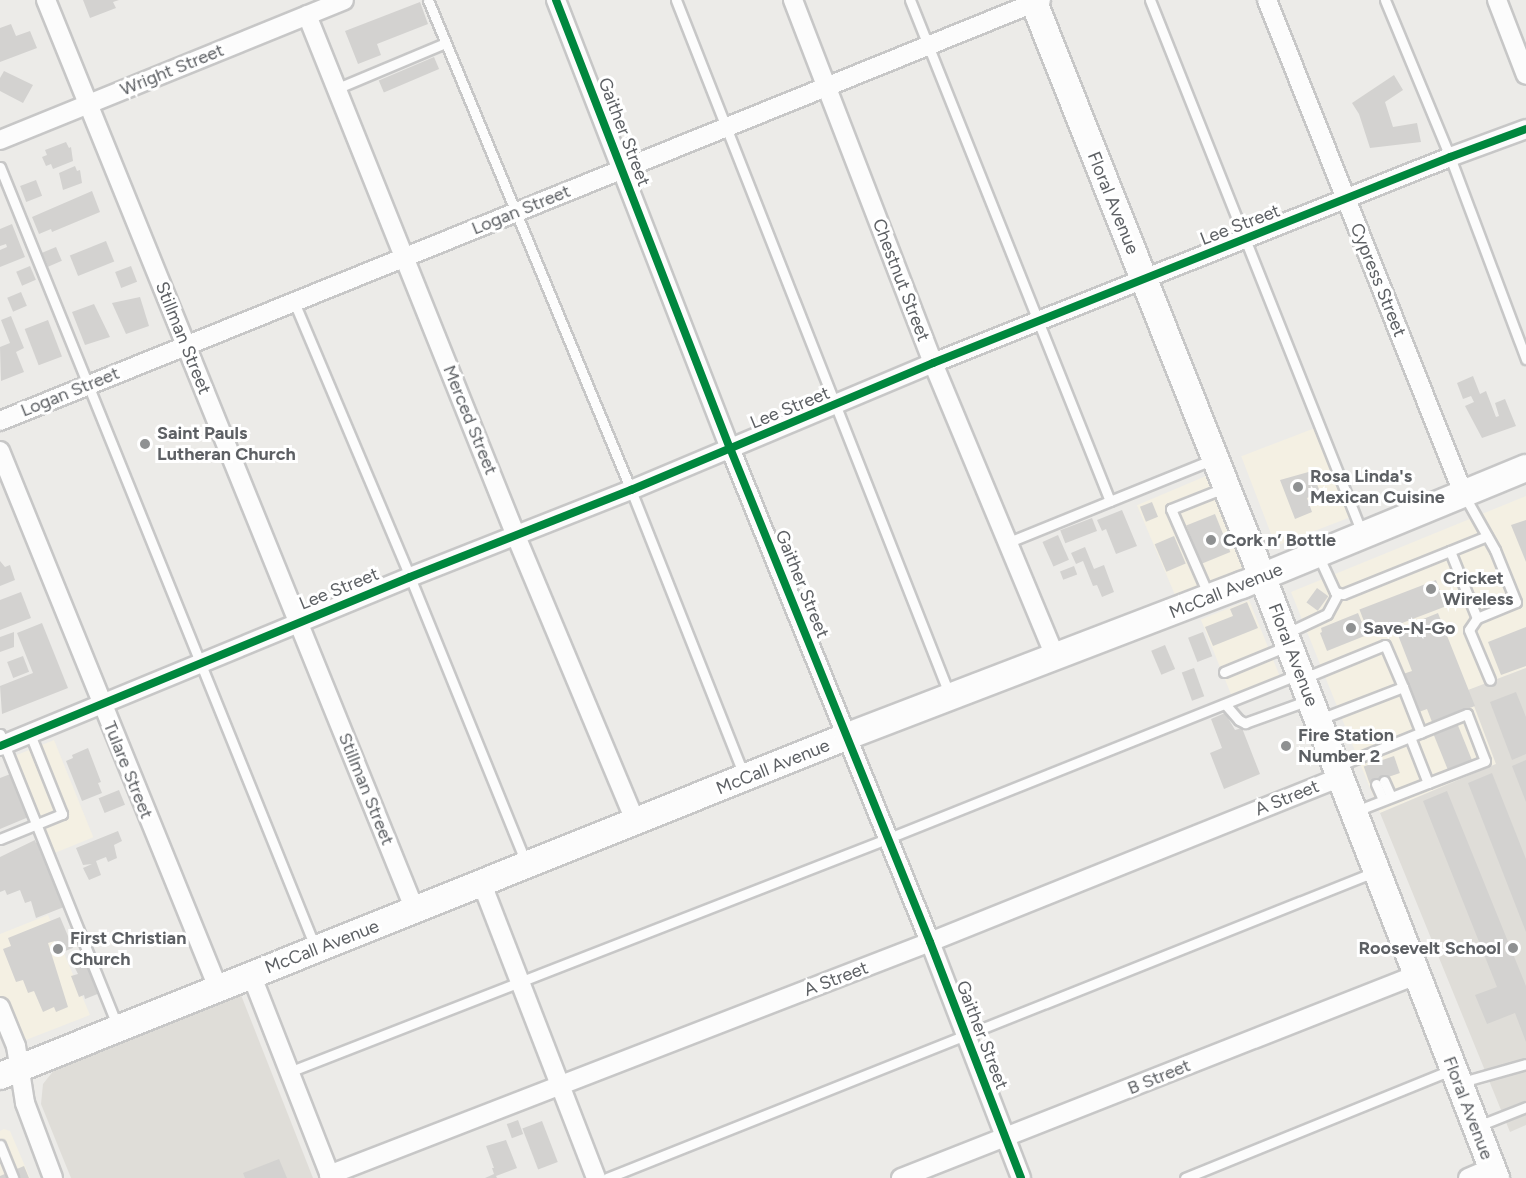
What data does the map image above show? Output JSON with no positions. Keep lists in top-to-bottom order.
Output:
{
  "streets": {
    "main road": ["Floral Avenue", "McCall Avenue"],
    "street": [
      "Wright Street",
      "Gaither Street",
      "Logan Street",
      "Lee Street",
      "Chestnut Street",
      "Cypress Street",
      "Stillman Street",
      "Merced Street",
      "Tulare Street",
      "A Street",
      "B Street"
    ]
  },
  "crossings": [
    ["Wright Street", "Stillman Street"],
    ["Wright Street", "Merced Street"],
    ["Gaither Street", "Logan Street"],
    ["Gaither Street", "Lee Street"],
    ["Gaither Street", "McCall Avenue"],
    ["Gaither Street", "A Street"],
    ["Gaither Street", "B Street"],
    ["Floral Avenue", "Logan Street"],
    ["Floral Avenue", "Lee Street"],
    ["Floral Avenue", "McCall Avenue"],
    ["Floral Avenue", "A Street"],
    ["Floral Avenue", "B Street"],
    ["Logan Street", "Chestnut Street"],
    ["Logan Street", "Stillman Street"],
    ["Logan Street", "Merced Street"],
    ["Lee Street", "Chestnut Street"],
    ["Lee Street", "Cypress Street"],
    ["Lee Street", "Stillman Street"],
    ["Lee Street", "Merced Street"],
    ["Lee Street", "Tulare Street"],
    ["Chestnut Street", "McCall Avenue"],
    ["Cypress Street", "McCall Avenue"],
    ["Stillman Street", "McCall Avenue"],
    ["Merced Street", "McCall Avenue"],
    ["McCall Avenue", "Tulare Street"]
  ],
  "places": [
    "Saint Pauls Lutheran Church",
    "Rosa Linda's Mexican Cuisine",
    "Cork n’ Bottle",
    "Cricket Wireless",
    "Save-N-Go",
    "Fire Station Number 2",
    "Roosevelt School",
    "First Christian Church"
  ]
}
